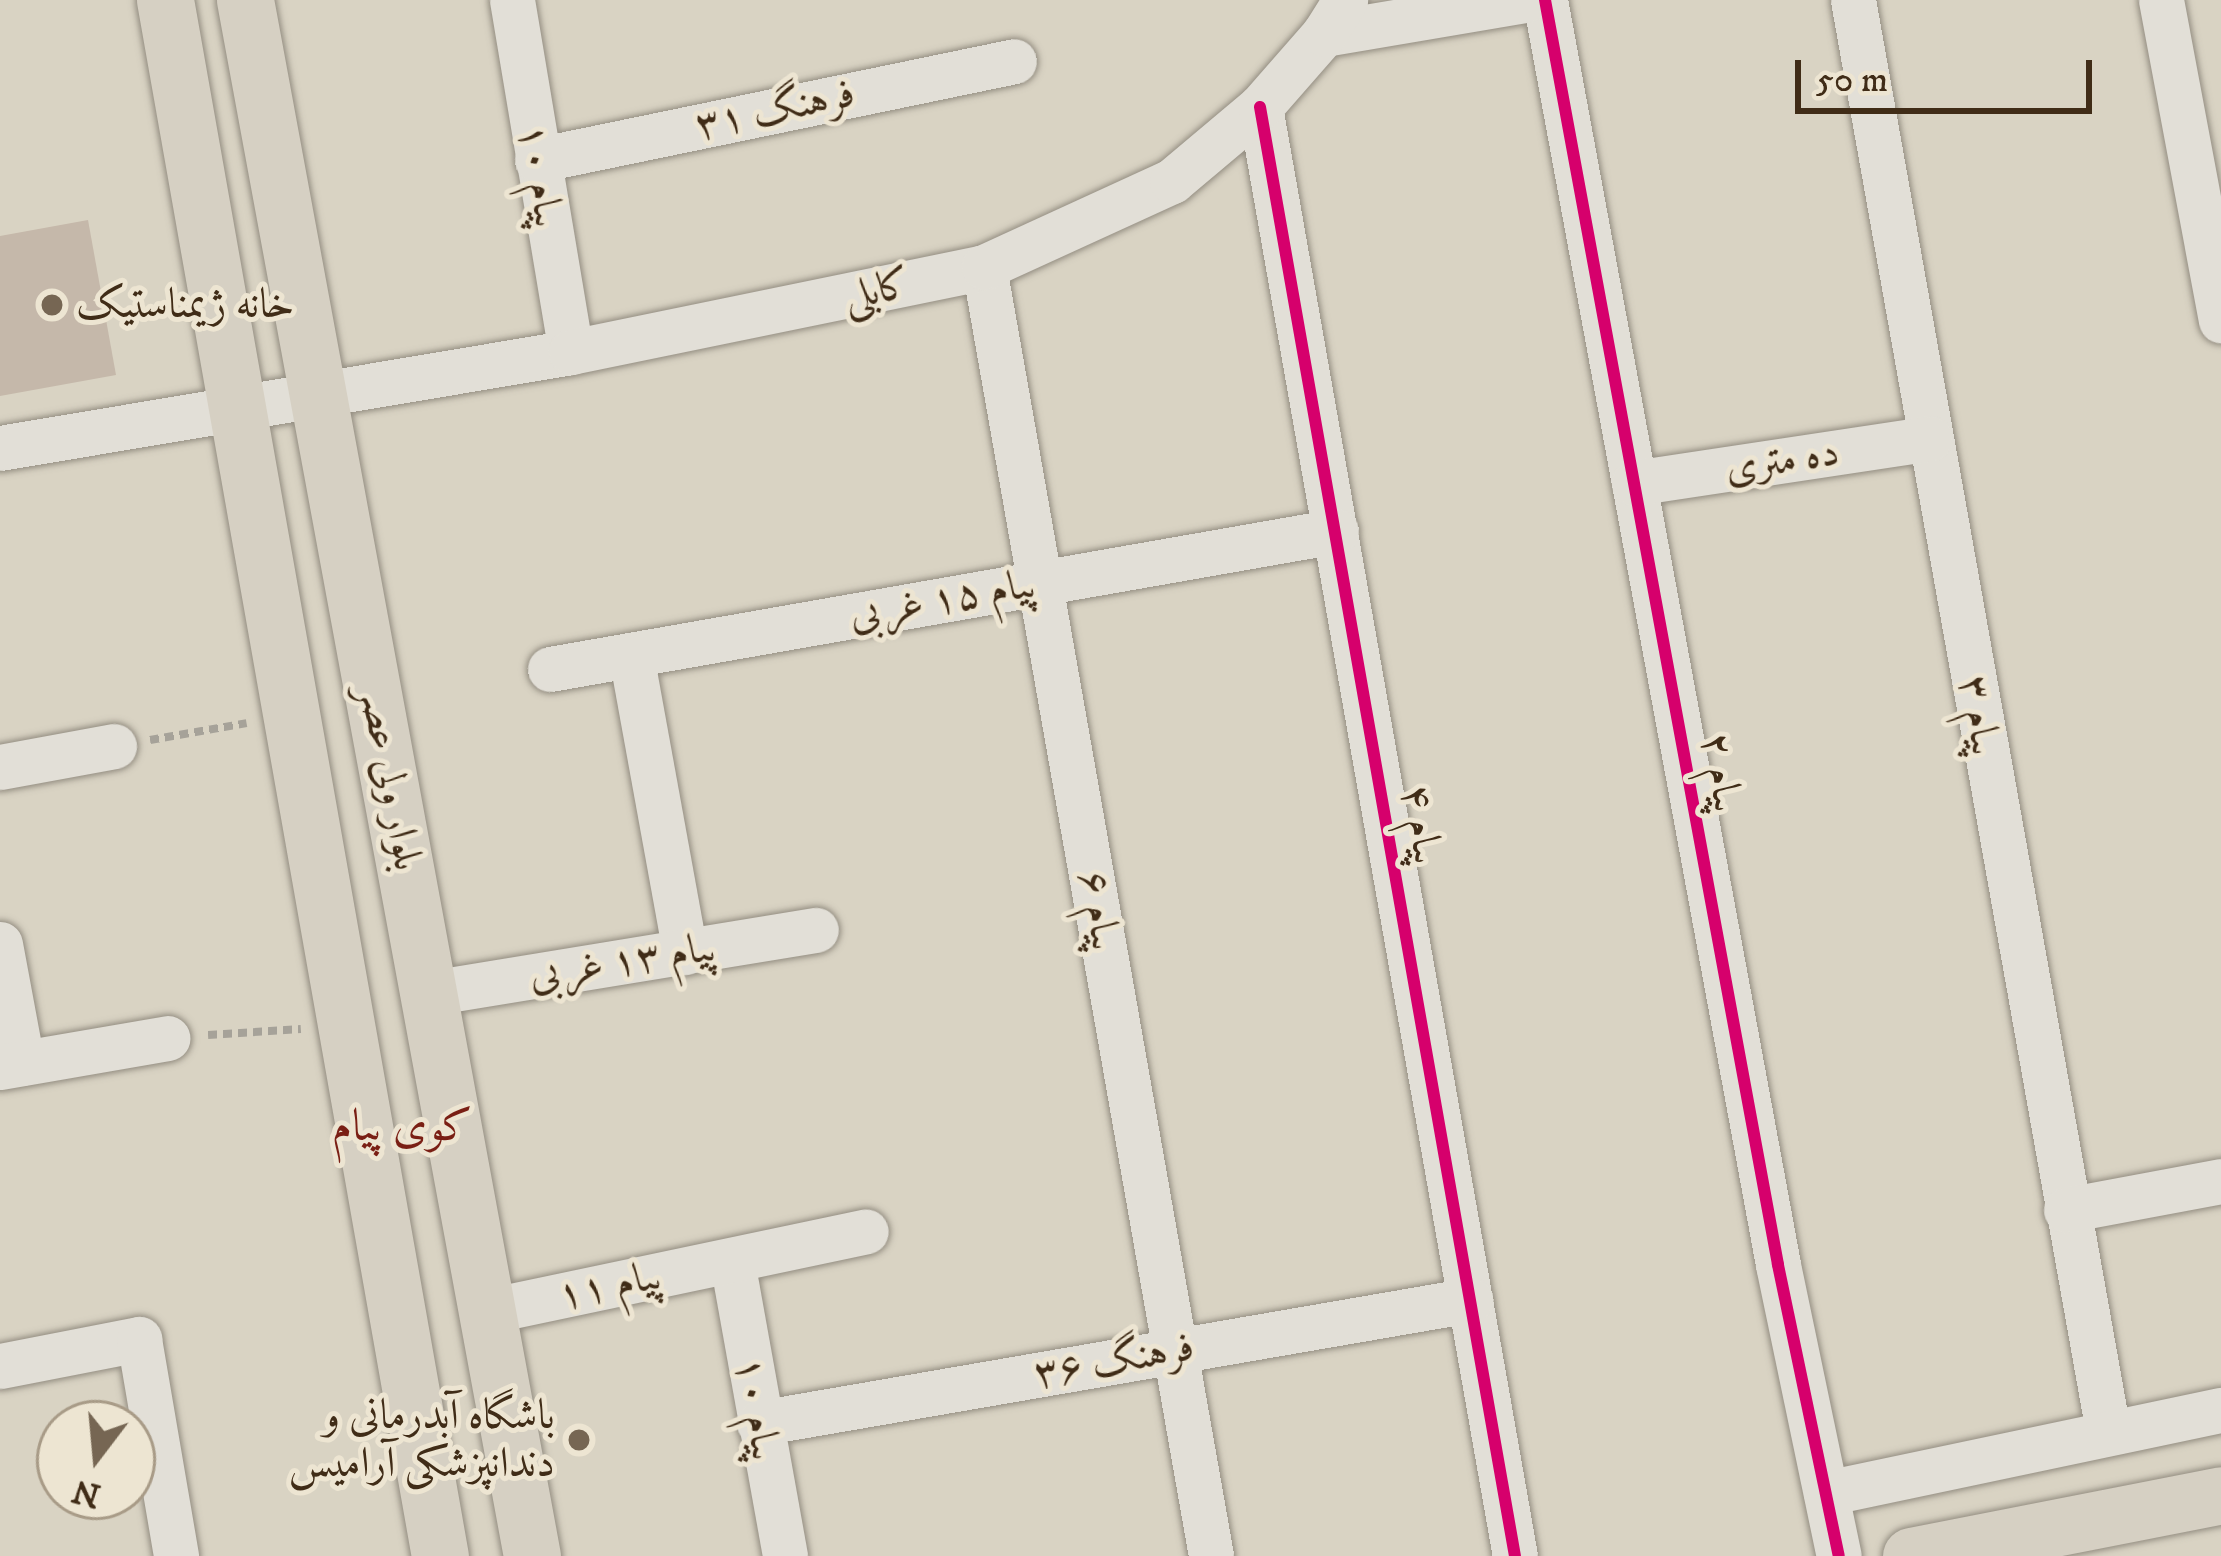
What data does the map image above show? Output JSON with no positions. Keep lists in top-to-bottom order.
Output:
{
  "streets": {
    "main road": ["بلوار ولی عصر"],
    "street": [
      "فرهنگ ۳۱",
      "پیام ۱۰",
      "کابلی",
      "ده متری",
      "پیام ۱۵ غربی",
      "پیام ۳",
      "پیام ۲",
      "پیام ۴",
      "پیام ۶",
      "پیام ۱۳ غربی",
      "پیام ۱۱",
      "فرهنگ ۳۶"
    ]
  },
  "crossings": [
    ["فرهنگ ۳۱", "پیام ۱۰"],
    ["پیام ۱۰", "کابلی"],
    ["پیام ۱۰", "پیام ۱۱"],
    ["پیام ۱۰", "فرهنگ ۳۶"],
    ["کابلی", "بلوار ولی عصر"],
    ["کابلی", "پیام ۴"],
    ["کابلی", "پیام ۶"],
    ["ده متری", "پیام ۳"],
    ["ده متری", "پیام ۲"],
    ["پیام ۱۵ غربی", "پیام ۴"],
    ["پیام ۱۵ غربی", "پیام ۶"],
    ["بلوار ولی عصر", "پیام ۱۳ غربی"],
    ["بلوار ولی عصر", "پیام ۱۱"],
    ["پیام ۴", "فرهنگ ۳۶"],
    ["پیام ۶", "فرهنگ ۳۶"]
  ],
  "districts": ["کوی پیام"],
  "places": ["خانه ژیمناستیک", "باشگاه آبدرمانی و دندانپزشکی آرامیس"],
  "scale_bar": "50 m",
  "north": "bottom"
}
